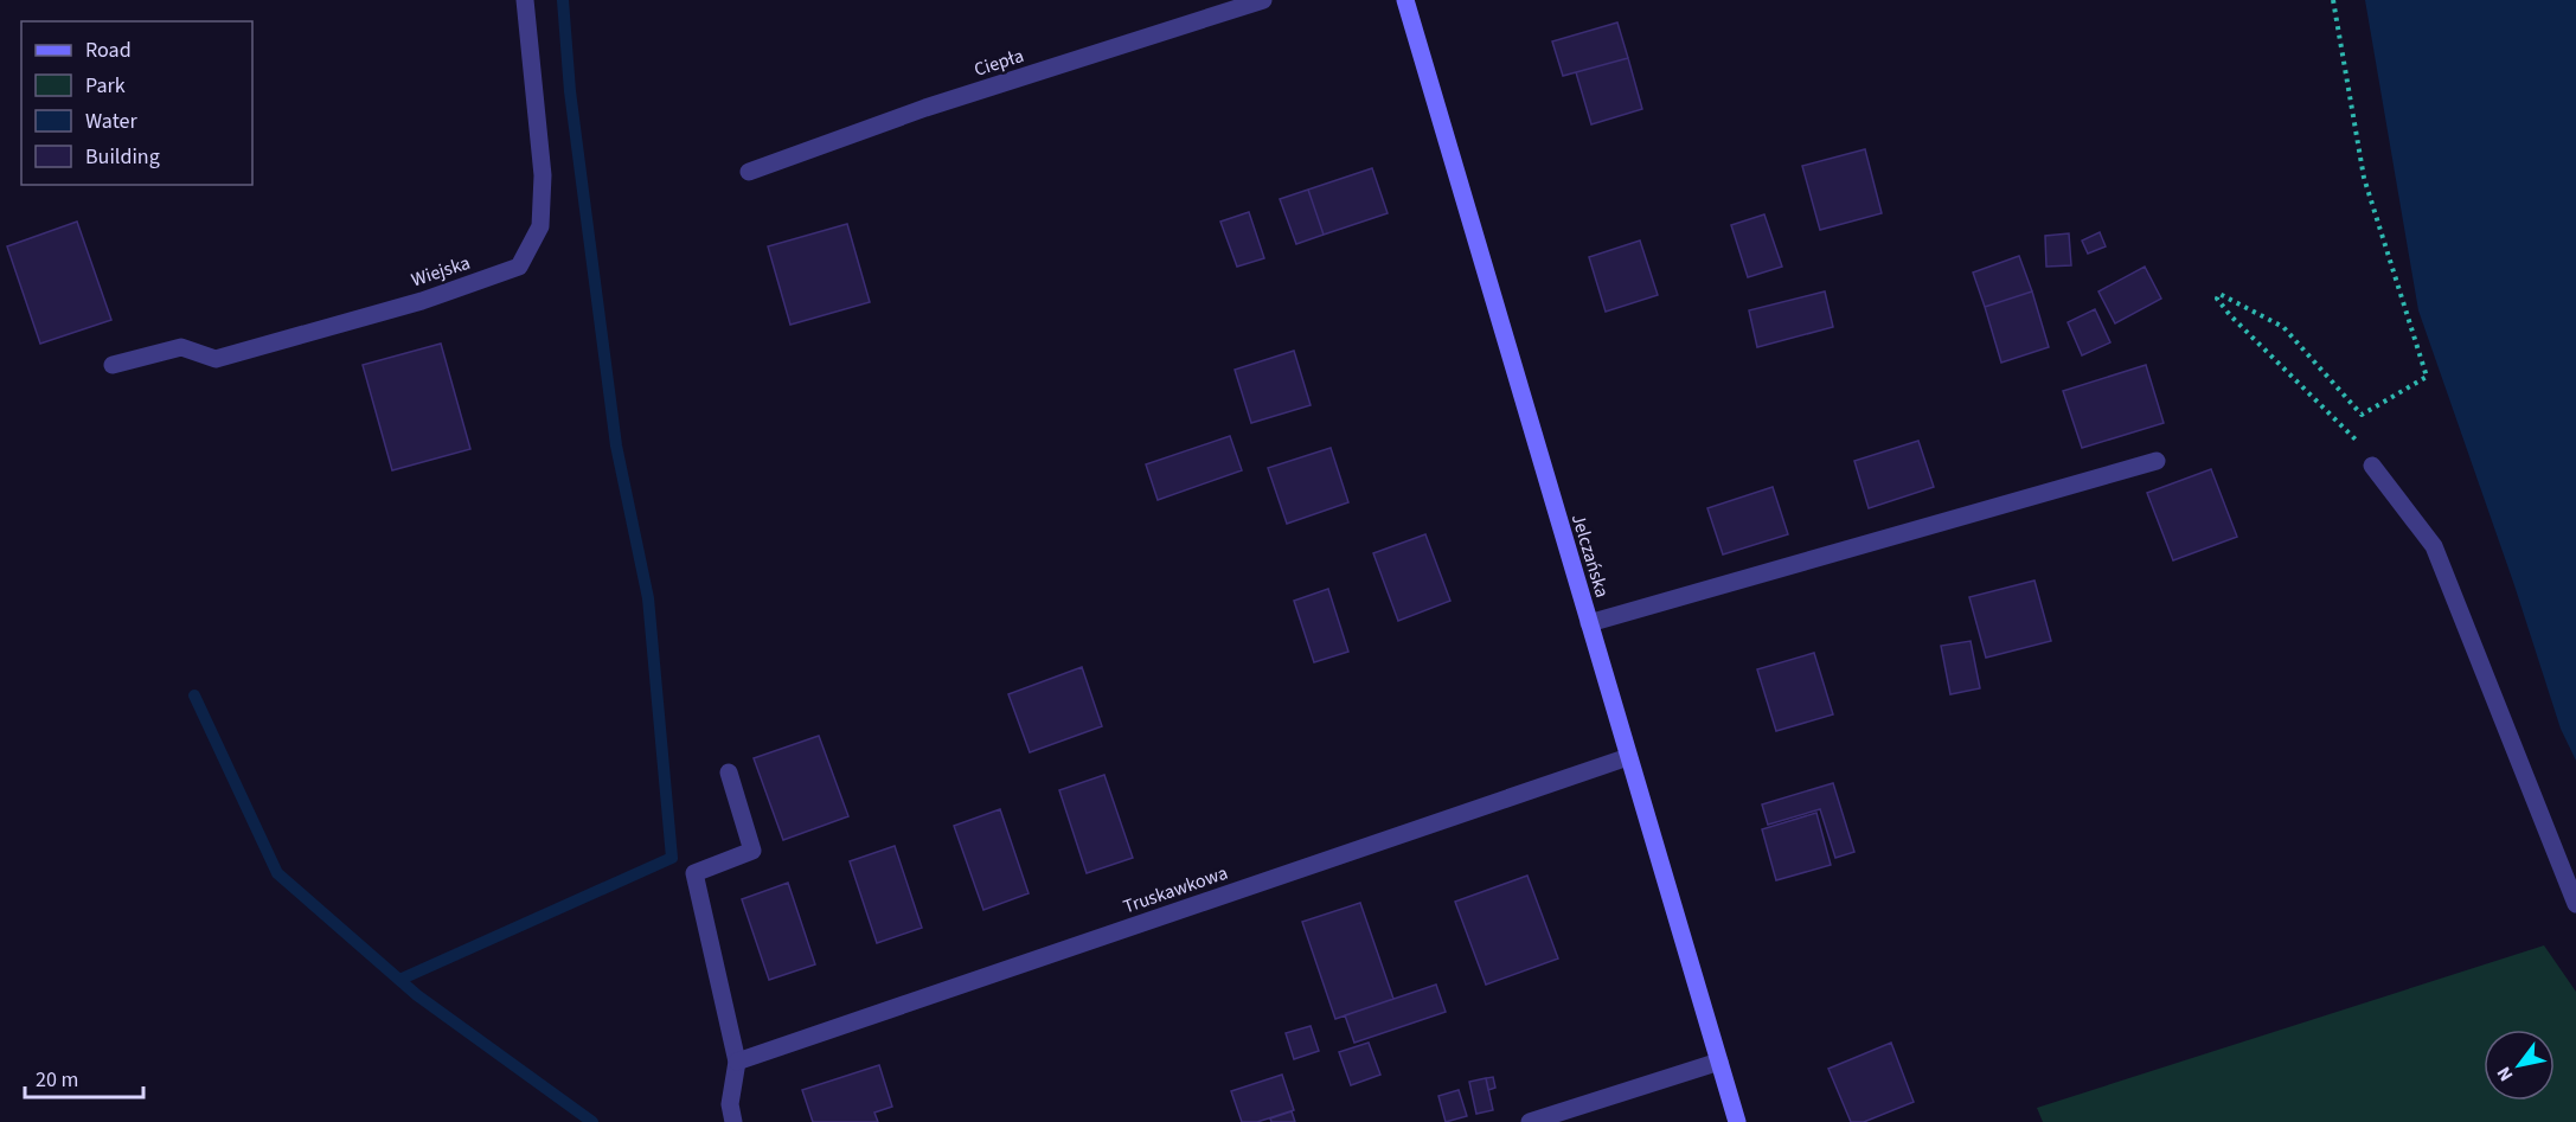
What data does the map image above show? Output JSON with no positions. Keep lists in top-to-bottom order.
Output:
{
  "streets": {
    "main road": ["Jelczańska"],
    "street": ["Ciepła", "Wiejska", "Truskawkowa"]
  },
  "crossings": [
    ["Jelczańska", "Truskawkowa"]
  ],
  "legend": [
    "Road",
    "Park",
    "Water",
    "Building"
  ],
  "scale_bar": "20 m",
  "north": "bottom left"
}
